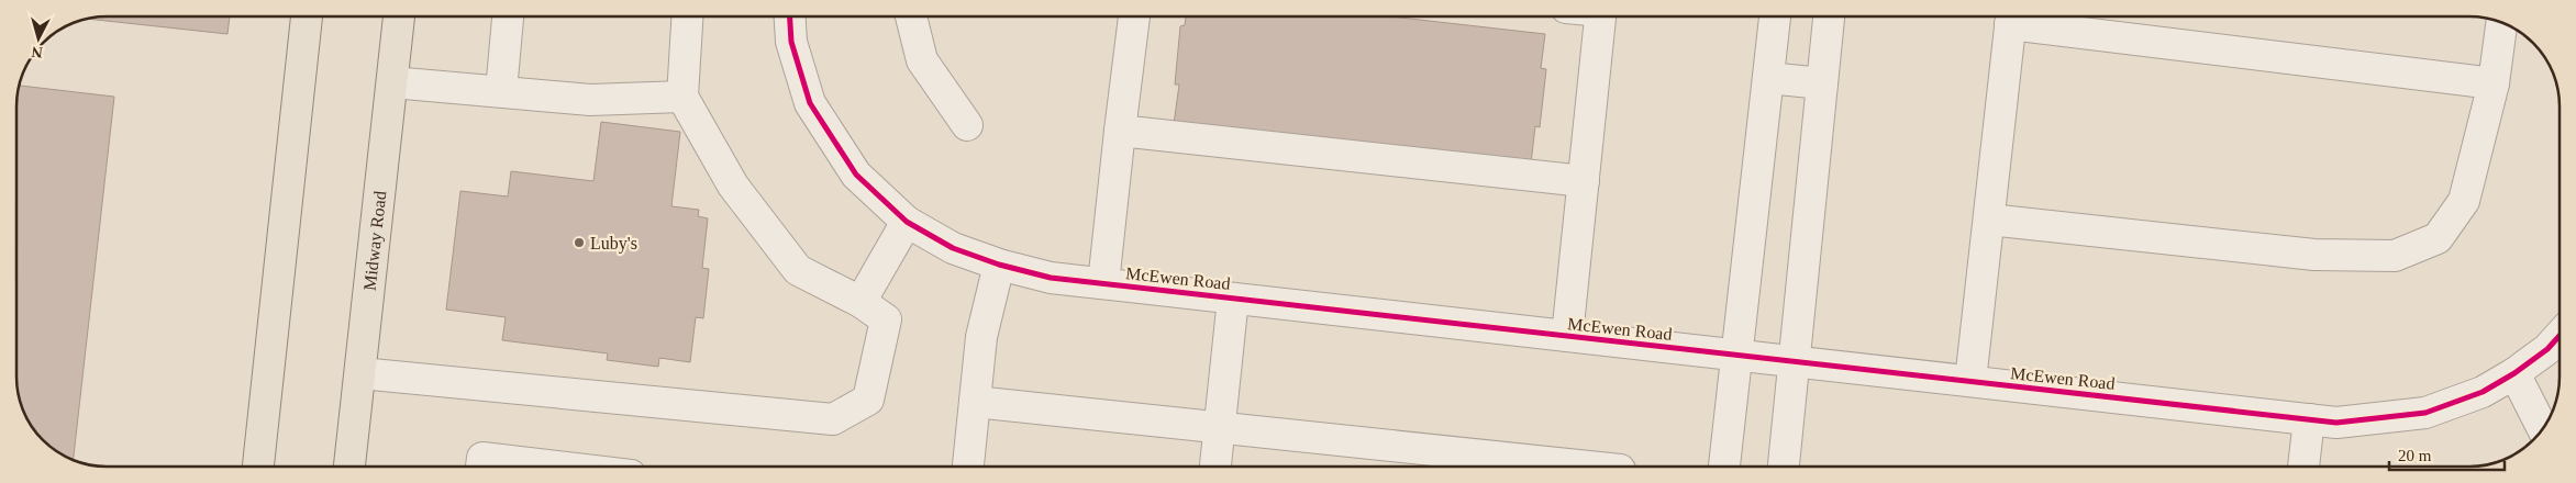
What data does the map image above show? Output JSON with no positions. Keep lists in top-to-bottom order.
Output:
{
  "streets": {
    "main road": ["Midway Road"],
    "street": ["McEwen Road"]
  },
  "places": ["Luby's"],
  "scale_bar": "20 m",
  "north": "bottom"
}
